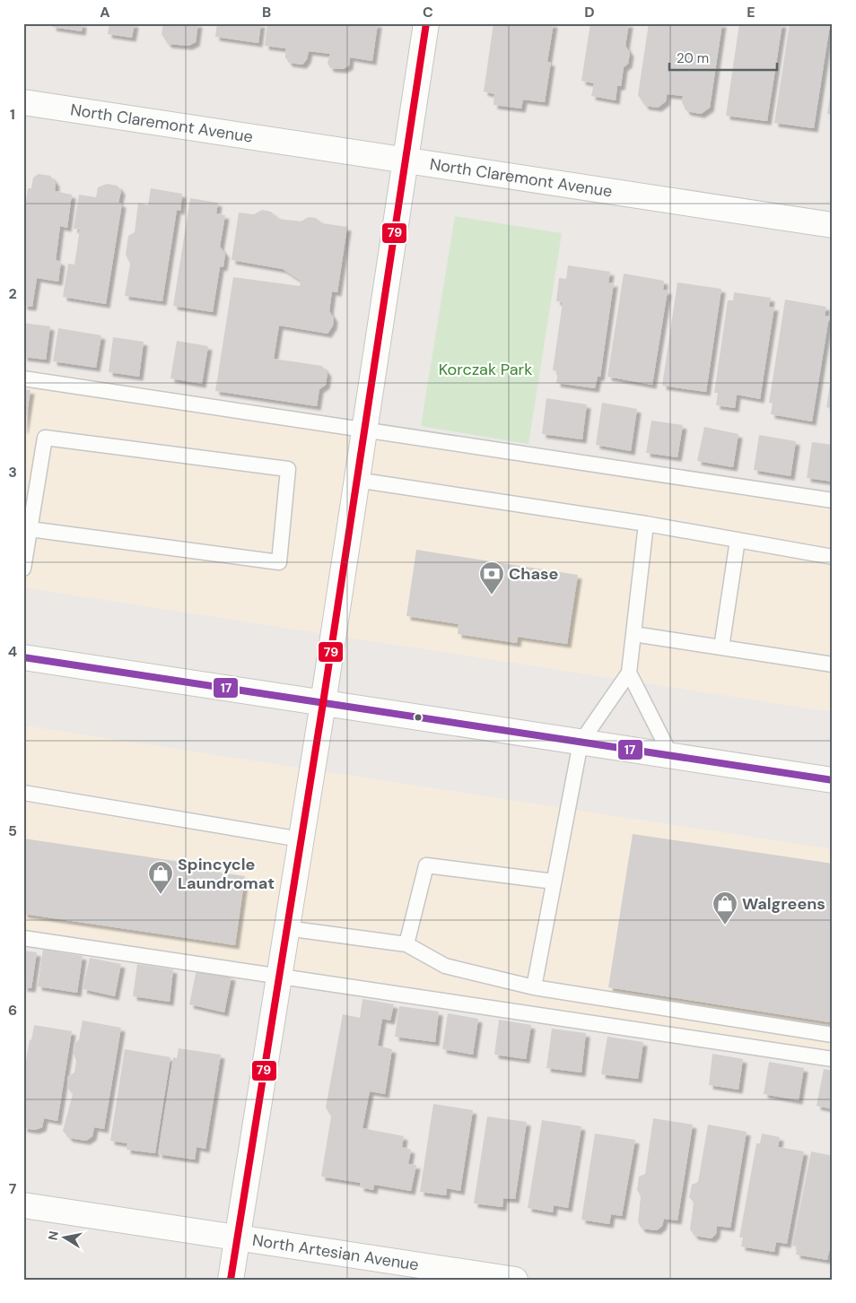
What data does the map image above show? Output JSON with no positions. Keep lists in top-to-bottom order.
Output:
{
  "streets": {
    "street": ["North Claremont Avenue", "North Artesian Avenue"]
  },
  "parks": ["Korczak Park"],
  "places": {
    "bank": ["Chase"],
    "shop": ["Spincycle Laundromat", "Walgreens"]
  },
  "lines": ["transit line 79", "transit line 17"],
  "scale_bar": "20 m",
  "north": "left",
  "grid": {
    "columns": [
      "A",
      "B",
      "C",
      "D",
      "E"
    ],
    "rows": [
      "1",
      "2",
      "3",
      "4",
      "5",
      "6",
      "7"
    ]
  }
}
